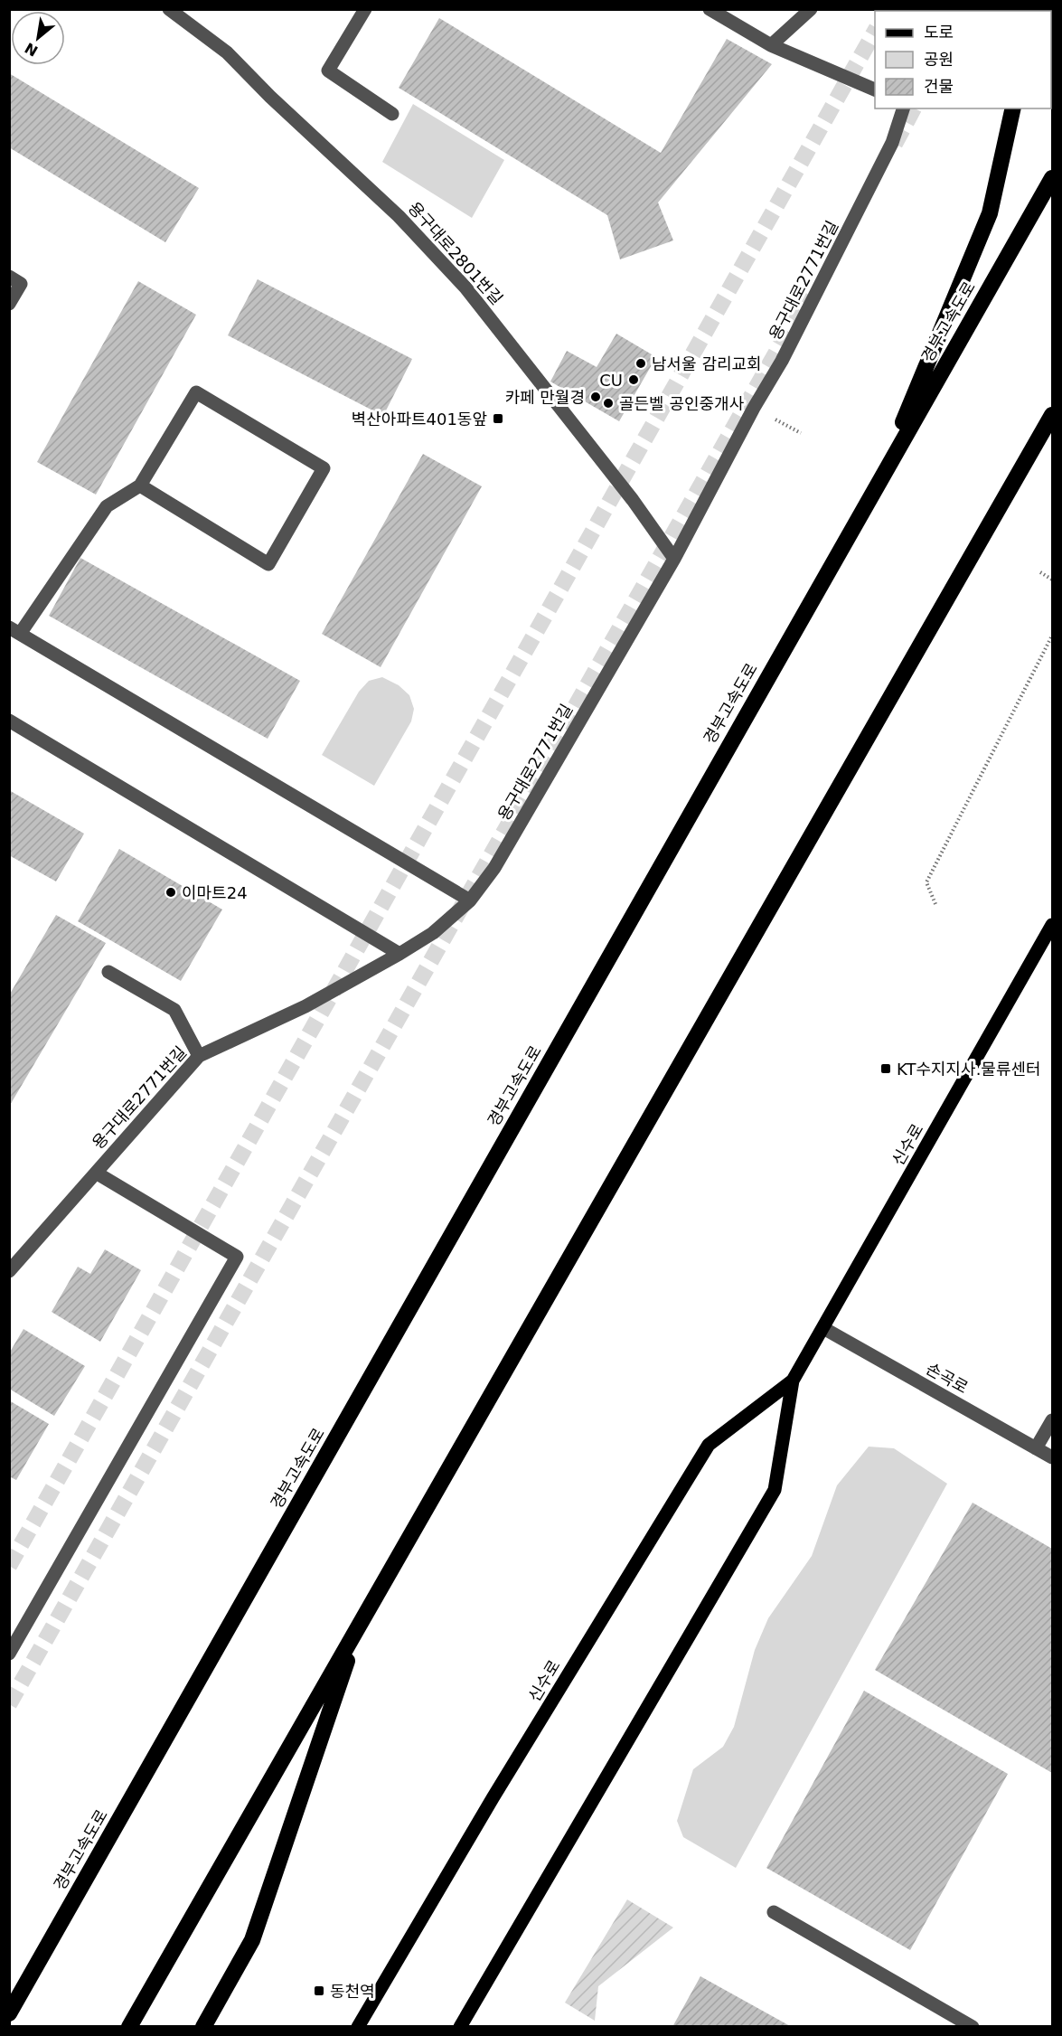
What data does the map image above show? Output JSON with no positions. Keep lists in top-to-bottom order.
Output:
{
  "streets": {
    "highway": ["경부고속도로"],
    "main road": ["신수로"],
    "street": ["용구대로2801번길", "용구대로2771번길", "손곡로"]
  },
  "crossings": [
    ["용구대로2801번길", "용구대로2771번길"],
    ["신수로", "손곡로"]
  ],
  "places": {
    "other": [
      "남서울 감리교회",
      "CU",
      "카페 만월경",
      "골든벨 공인중개사",
      "이마트24"
    ],
    "transit": ["벽산아파트401동앞", "KT수지지사.물류센터", "동천역"]
  },
  "legend": ["도로", "공원", "건물"],
  "north": "bottom left"
}
